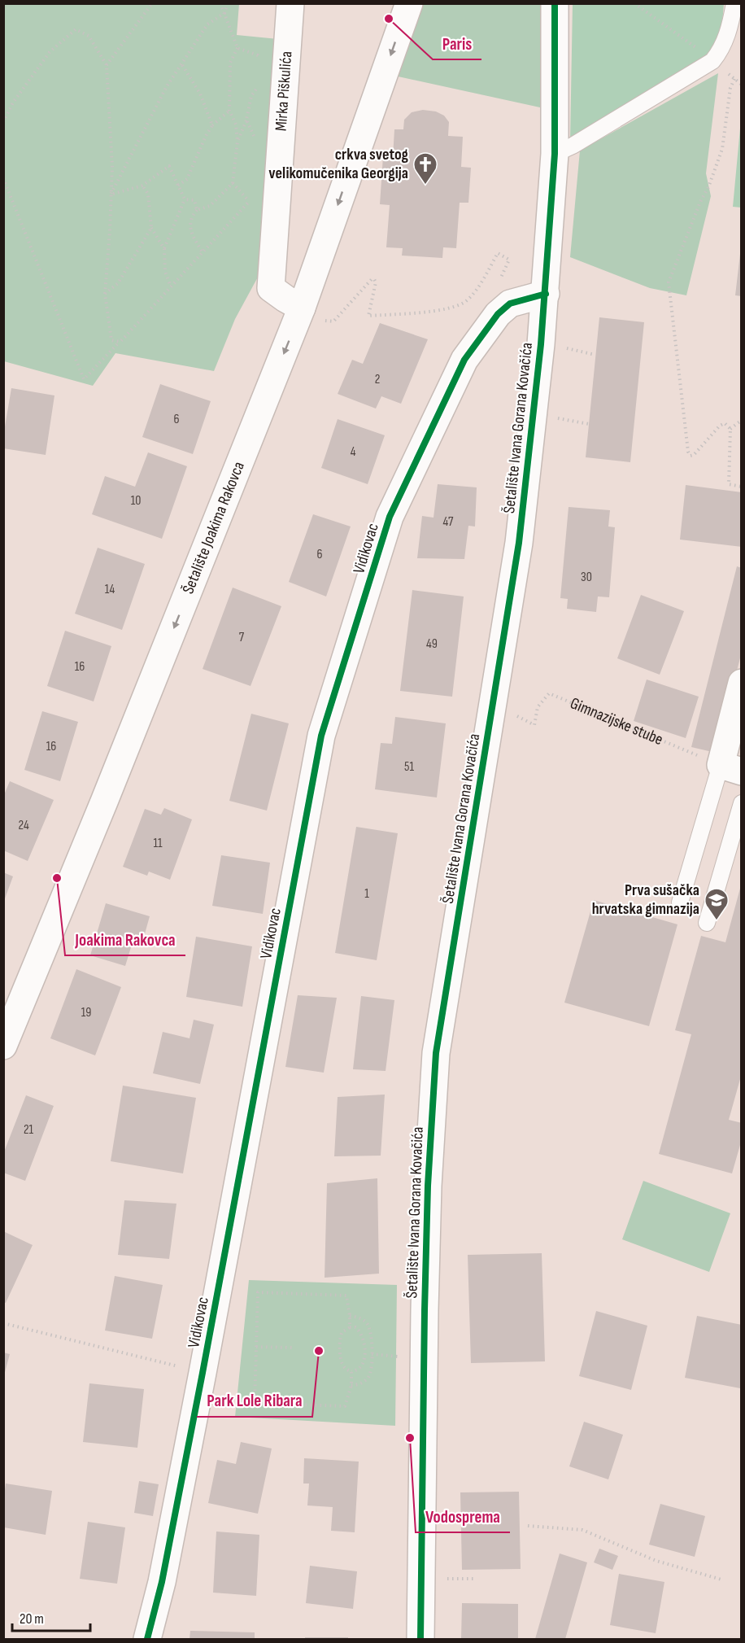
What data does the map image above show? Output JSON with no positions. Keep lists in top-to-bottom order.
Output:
{
  "streets": {
    "street": [
      "Mirka Piškulića",
      "Šetalište Ivana Gorana Kovačića",
      "Šetalište Joakima Rakovca",
      "Vidikovac"
    ],
    "path": ["Gimnazijske stube"]
  },
  "crossings": [
    ["Mirka Piškulića", "Šetalište Joakima Rakovca"],
    ["Šetalište Ivana Gorana Kovačića", "Vidikovac"]
  ],
  "one_way": ["Šetalište Joakima Rakovca"],
  "places": {
    "other": [
      "Paris",
      "Joakima Rakovca",
      "Park Lole Ribara",
      "Vodosprema"
    ],
    "church": ["crkva svetog velikomučenika Georgija"],
    "school or university": ["Prva sušačka hrvatska gimnazija"]
  },
  "house_numbers": [
    "2",
    "6",
    "4",
    "10",
    "47",
    "6",
    "30",
    "14",
    "7",
    "49",
    "16",
    "16",
    "51",
    "24",
    "11",
    "1",
    "19",
    "21"
  ],
  "scale_bar": "20 m"
}
